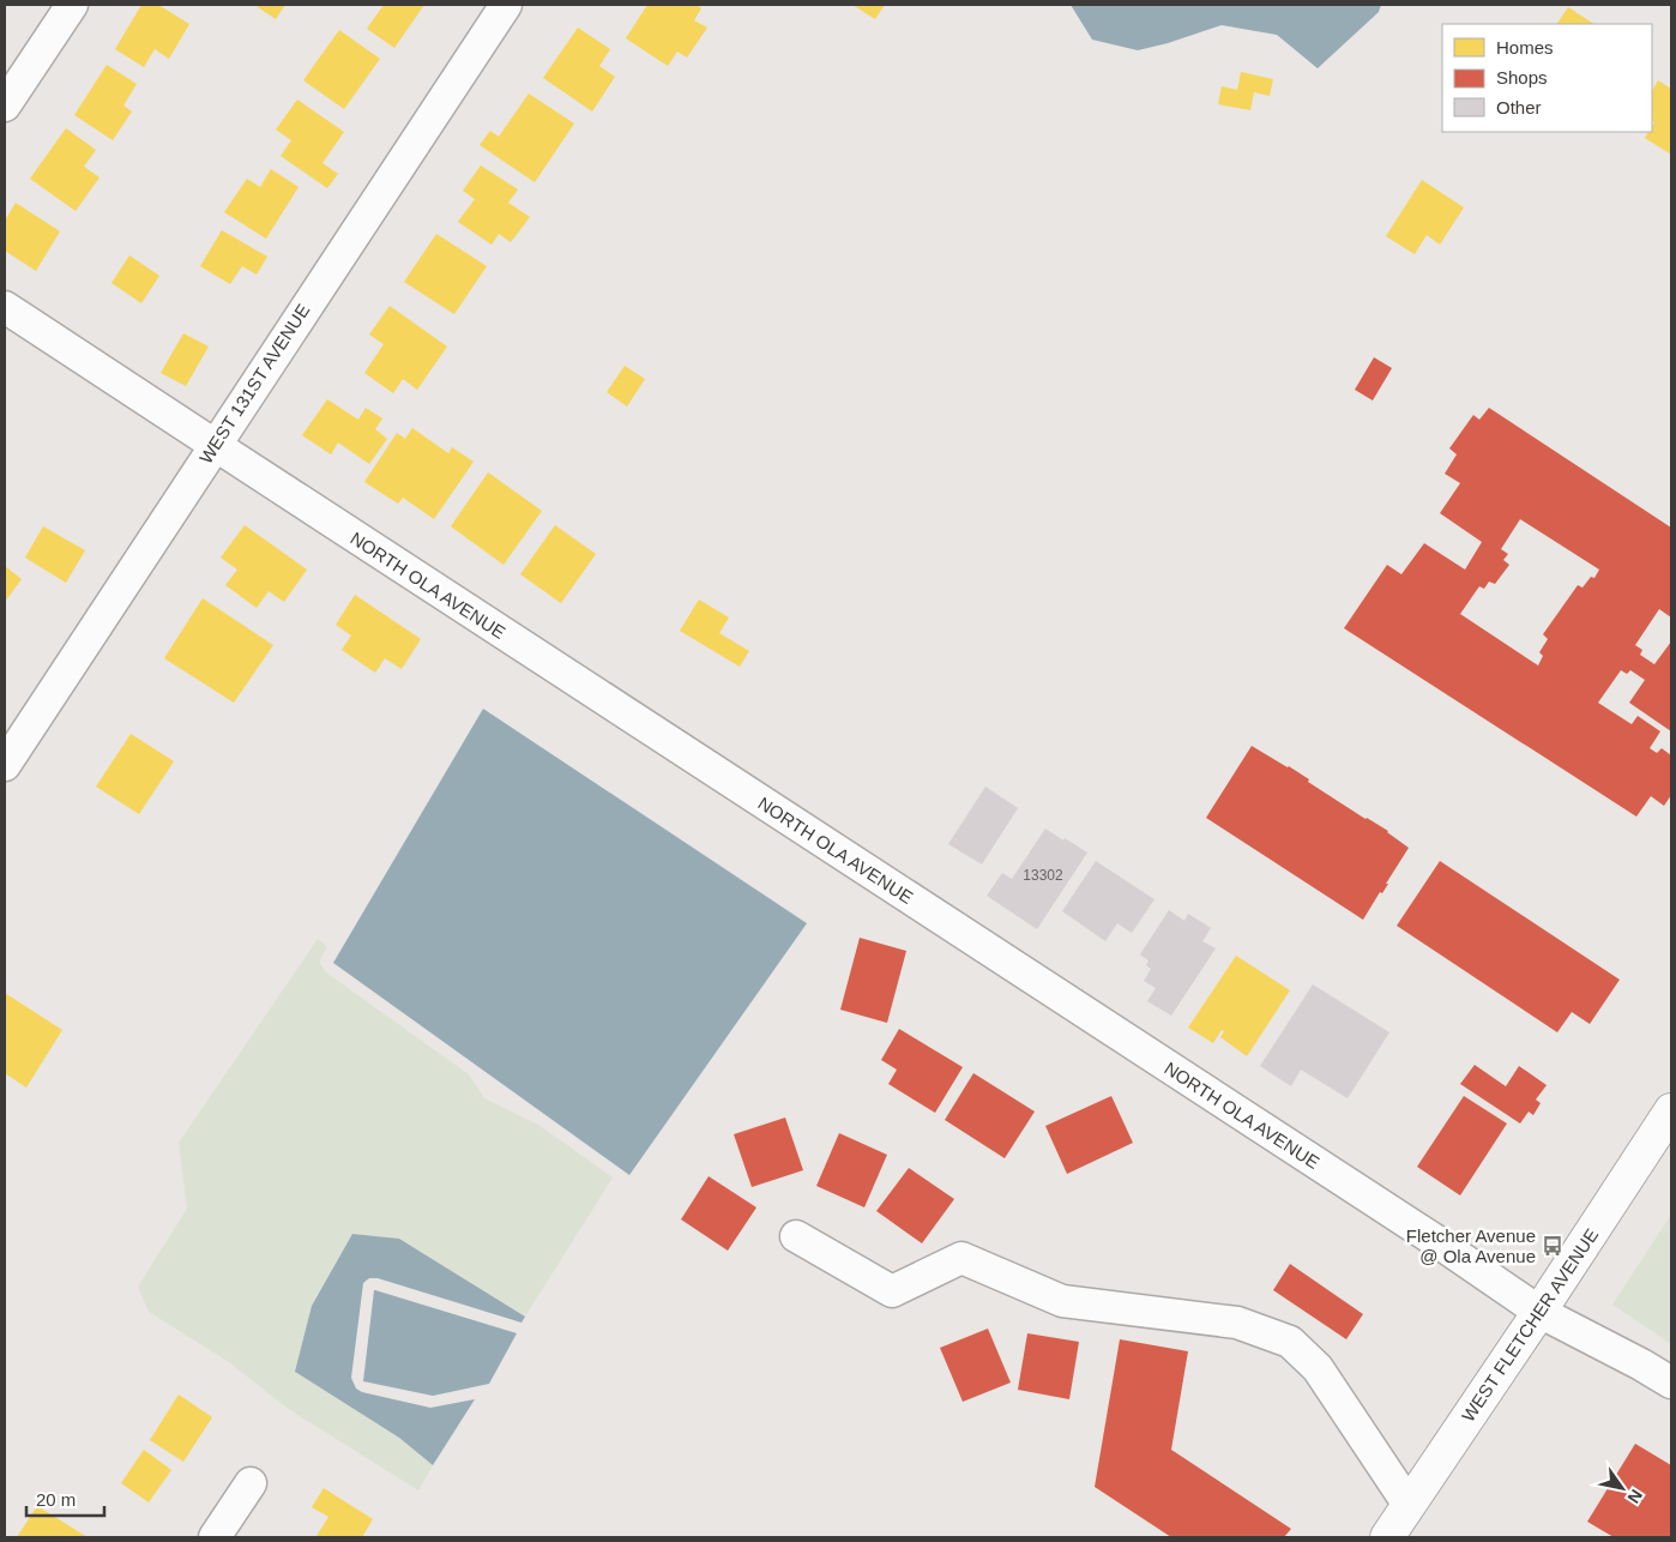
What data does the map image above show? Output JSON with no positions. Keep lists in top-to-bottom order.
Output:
{
  "streets": {
    "main road": ["WEST FLETCHER AVENUE"],
    "street": ["WEST 131ST AVENUE", "NORTH OLA AVENUE"]
  },
  "crossings": [
    ["WEST 131ST AVENUE", "NORTH OLA AVENUE"],
    ["NORTH OLA AVENUE", "WEST FLETCHER AVENUE"]
  ],
  "places": {
    "bus stop": ["Fletcher Avenue @ Ola Avenue"]
  },
  "house_numbers": ["13302"],
  "legend": ["Homes", "Shops", "Other"],
  "scale_bar": "20 m",
  "north": "bottom right"
}
